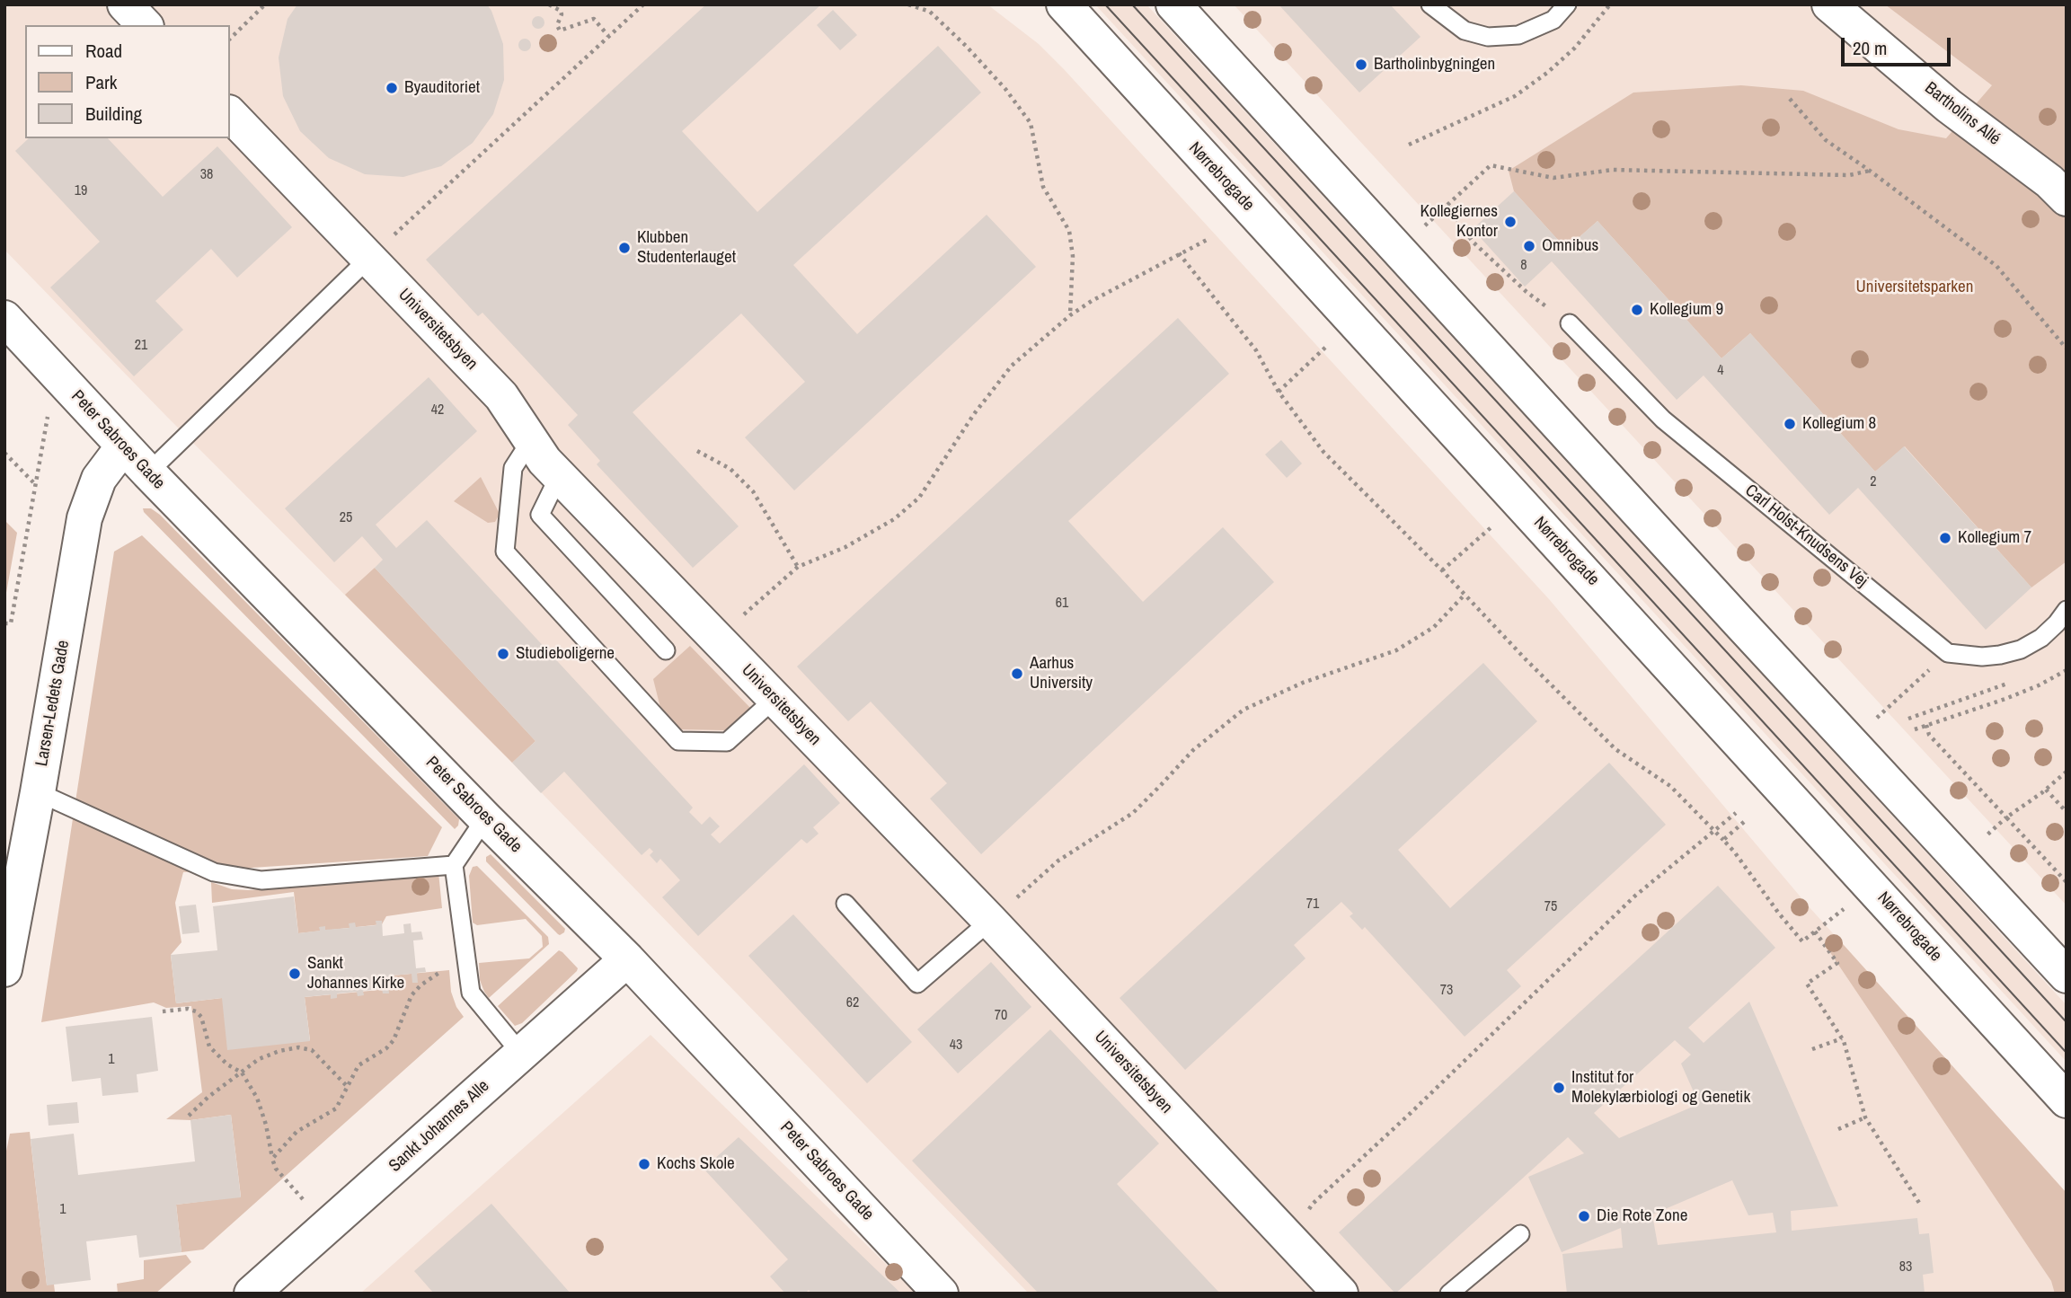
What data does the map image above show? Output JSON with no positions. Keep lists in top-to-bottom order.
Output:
{
  "streets": {
    "street": [
      "Bartholins Allé",
      "Nørrebrogade",
      "Universitetsbyen",
      "Peter Sabroes Gade",
      "Larsen-Ledets Gade",
      "Sankt Johannes Alle"
    ],
    "lane": ["Carl Holst-Knudsens Vej"]
  },
  "crossings": [
    ["Peter Sabroes Gade", "Larsen-Ledets Gade"],
    ["Peter Sabroes Gade", "Sankt Johannes Alle"]
  ],
  "parks": ["Universitetsparken"],
  "places": [
    "Bartholinbygningen",
    "Byauditoriet",
    "Kollegiernes Kontor",
    "Omnibus",
    "Klubben Studenterlauget",
    "Kollegium 9",
    "Kollegium 8",
    "Kollegium 7",
    "Studieboligerne",
    "Aarhus University",
    "Sankt Johannes Kirke",
    "Institut for Molekylærbiologi og Genetik",
    "Kochs Skole",
    "Die Rote Zone"
  ],
  "house_numbers": [
    "38",
    "19",
    "8",
    "21",
    "4",
    "42",
    "2",
    "25",
    "61",
    "71",
    "75",
    "73",
    "62",
    "70",
    "43",
    "1",
    "1",
    "83"
  ],
  "legend": ["Road", "Park", "Building"],
  "scale_bar": "20 m"
}
